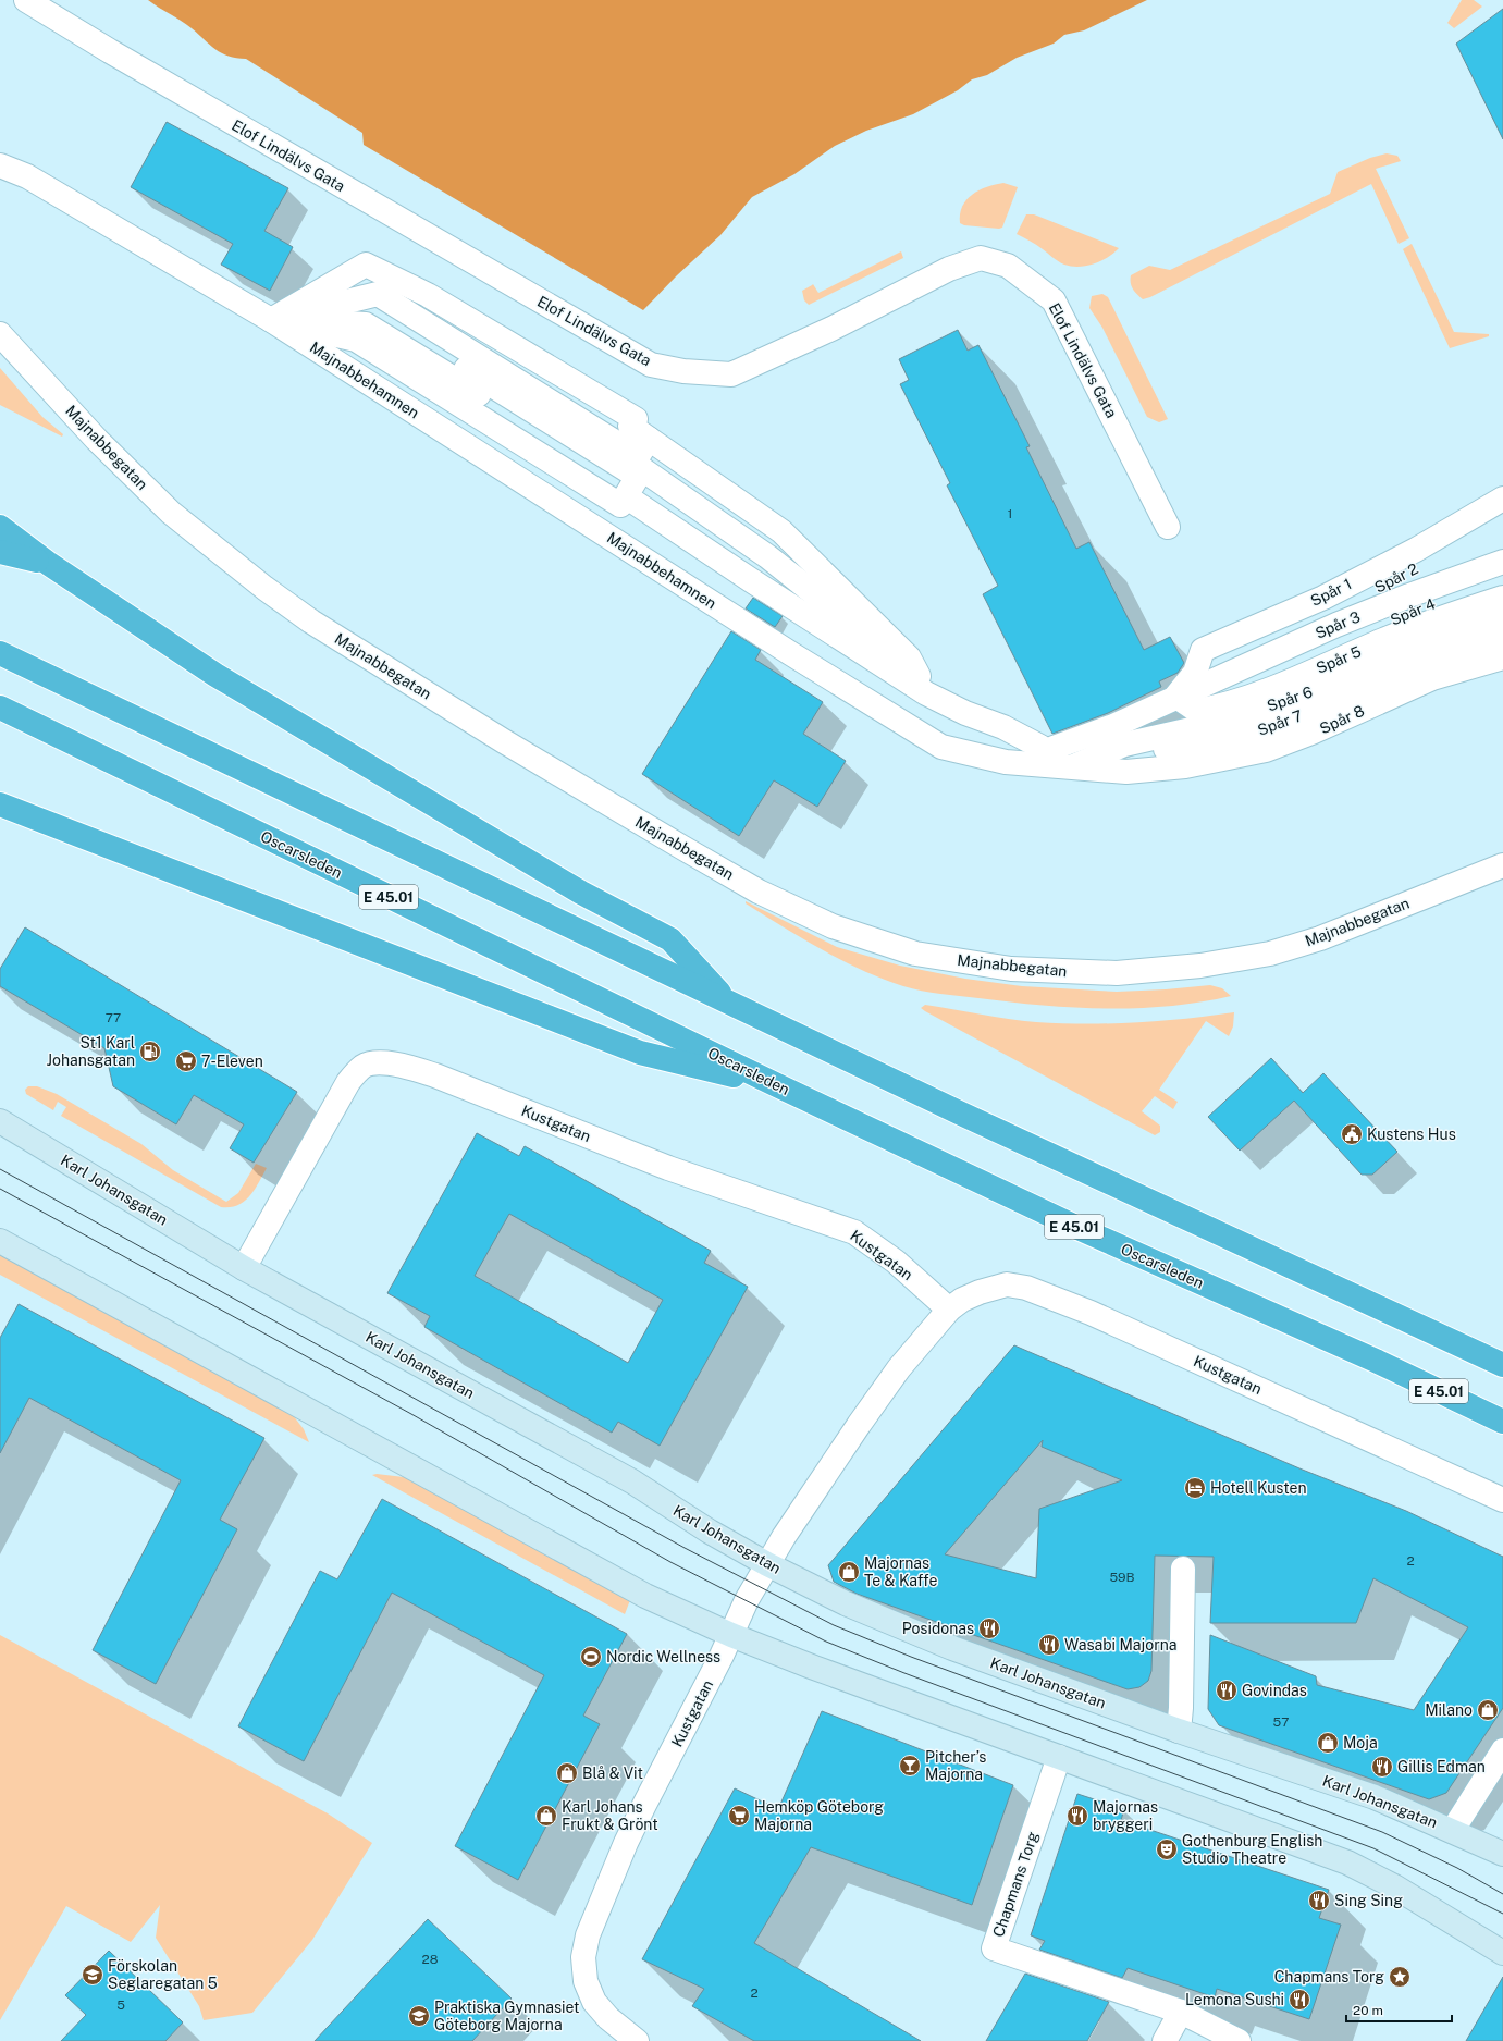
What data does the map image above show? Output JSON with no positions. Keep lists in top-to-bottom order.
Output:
{
  "streets": {
    "highway": ["Oscarsleden", "E 45.01"],
    "street": [
      "Elof Lindälvs Gata",
      "Majnabbehamnen",
      "Majnabbegatan",
      "Spår 2",
      "Spår 1",
      "Spår 4",
      "Spår 3",
      "Spår 5",
      "Spår 6",
      "Spår 8",
      "Spår 7",
      "Kustgatan",
      "Karl Johansgatan",
      "Chapmans Torg"
    ]
  },
  "crossings": [
    ["Majnabbehamnen", "Spår 2"],
    ["Majnabbehamnen", "Spår 1"],
    ["Majnabbehamnen", "Spår 4"],
    ["Majnabbehamnen", "Spår 3"],
    ["Majnabbehamnen", "Spår 5"],
    ["Majnabbehamnen", "Spår 6"],
    ["Majnabbehamnen", "Spår 8"],
    ["Majnabbehamnen", "Spår 7"],
    ["Spår 2", "Spår 1"],
    ["Spår 2", "Spår 4"],
    ["Spår 2", "Spår 3"],
    ["Spår 2", "Spår 5"],
    ["Spår 1", "Spår 4"],
    ["Spår 1", "Spår 3"],
    ["Spår 1", "Spår 5"],
    ["Spår 4", "Spår 3"],
    ["Spår 4", "Spår 5"],
    ["Spår 3", "Spår 5"],
    ["Spår 6", "Spår 8"],
    ["Spår 6", "Spår 7"],
    ["Spår 8", "Spår 7"],
    ["Kustgatan", "Karl Johansgatan"]
  ],
  "places": {
    "fuel station": ["St1 Karl Johansgatan"],
    "supermarket": ["7-Eleven", "Hemköp Göteborg Majorna"],
    "public building": ["Kustens Hus"],
    "hotel": ["Hotell Kusten"],
    "shop": [
      "Majornas Te & Kaffe",
      "Milano",
      "Moja",
      "Blå & Vit",
      "Karl Johans Frukt & Grönt"
    ],
    "restaurant": [
      "Posidonas",
      "Wasabi Majorna",
      "Govindas",
      "Gillis Edman",
      "Majornas bryggeri",
      "Sing Sing",
      "Lemona Sushi"
    ],
    "sports": ["Nordic Wellness"],
    "bar": ["Pitcher’s Majorna"],
    "theatre": ["Gothenburg English Studio Theatre"],
    "school or university": ["Förskolan Seglaregatan 5", "Praktiska Gymnasiet Göteborg Majorna"],
    "place": ["Chapmans Torg"]
  },
  "house_numbers": [
    "1",
    "77",
    "2",
    "59B",
    "57",
    "28",
    "2",
    "5"
  ],
  "scale_bar": "20 m"
}
